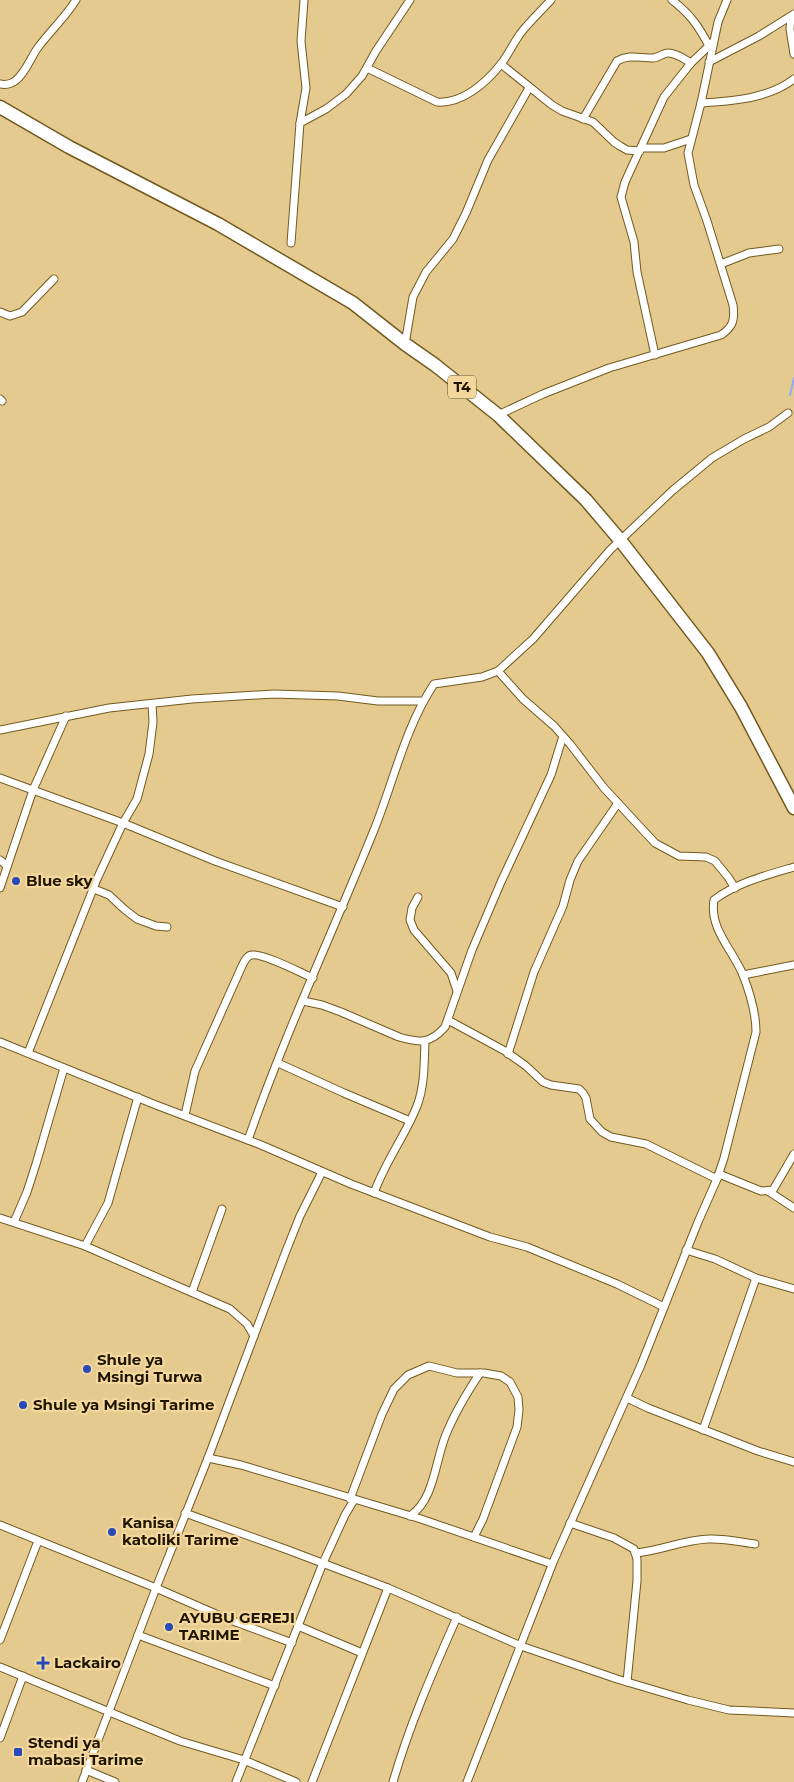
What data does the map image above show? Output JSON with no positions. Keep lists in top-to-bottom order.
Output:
{
  "streets": {
    "highway": ["T4"]
  },
  "places": {
    "other": [
      "Blue sky",
      "Shule ya Msingi Turwa",
      "Shule ya Msingi Tarime",
      "Kanisa katoliki Tarime",
      "AYUBU GEREJI TARIME"
    ],
    "health": ["Lackairo"],
    "transit": ["Stendi ya mabasi Tarime"]
  }
}
